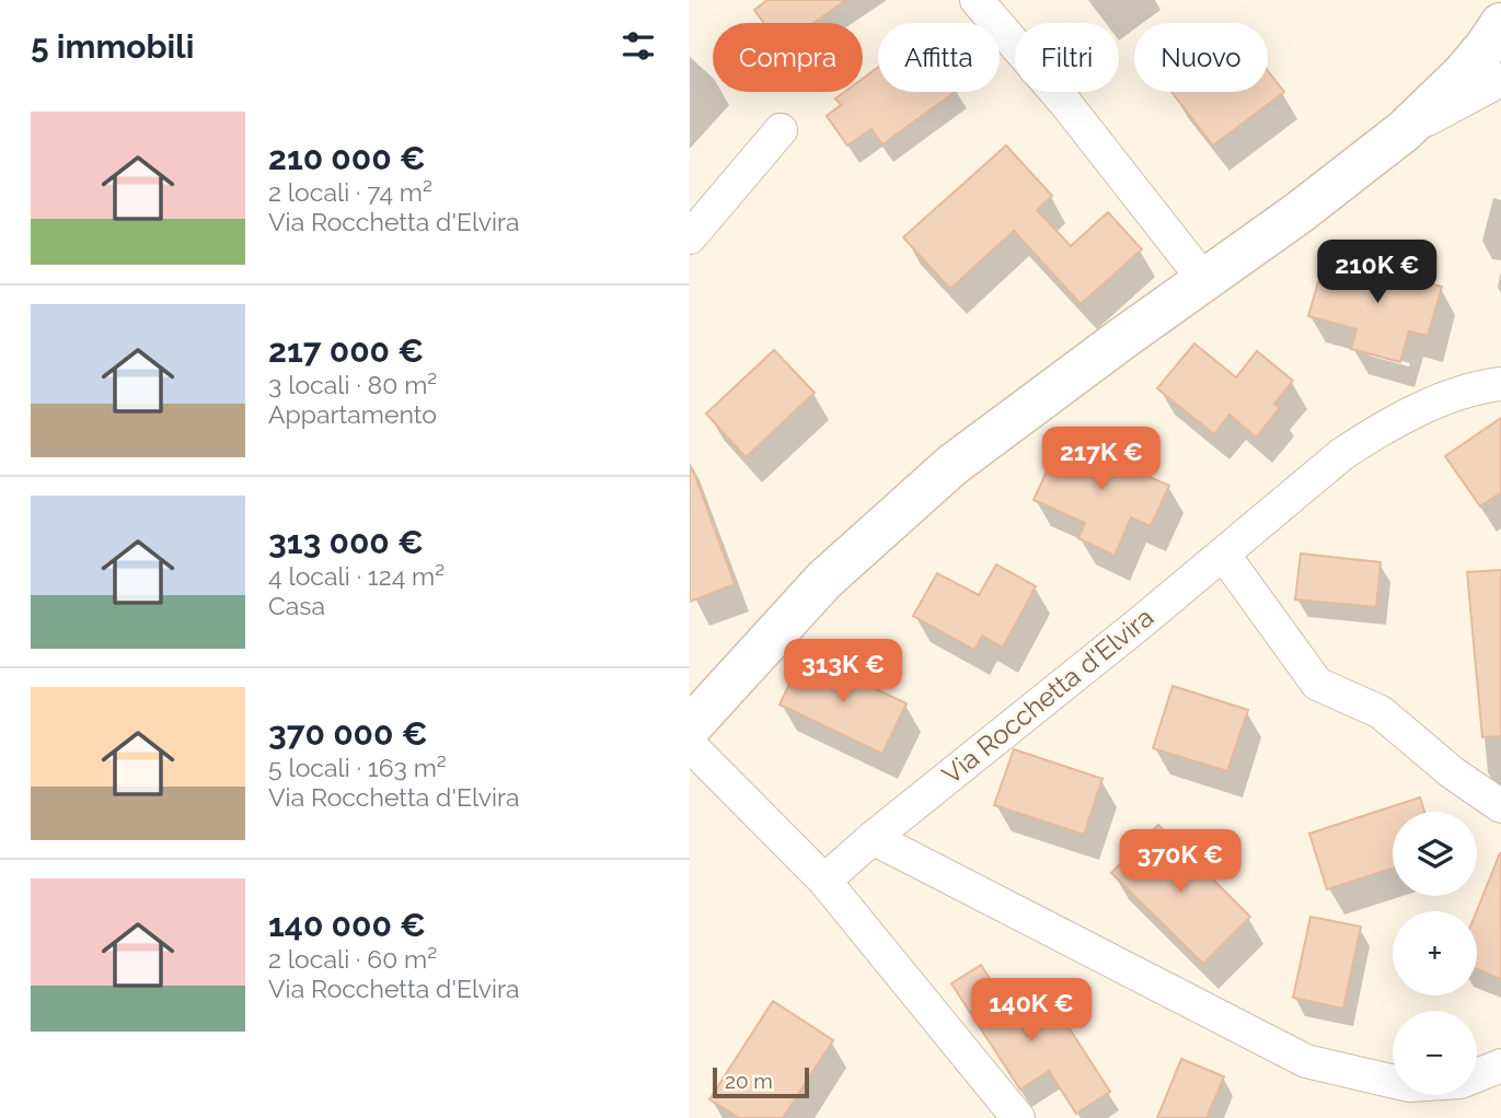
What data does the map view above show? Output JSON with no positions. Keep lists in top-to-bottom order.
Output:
{
  "streets": {
    "street": ["Via Rocchetta d'Elvira"]
  },
  "scale_bar": "20 m",
  "page": {
    "heading": "5 immobili",
    "chip": [
      "Compra",
      "Affitta",
      "Filtri",
      "Nuovo"
    ],
    "list": [
      {
        "name": "210 000 €",
        "note": "2 locali · 74 m² · Via Rocchetta d'Elvira"
      },
      {
        "name": "217 000 €",
        "note": "3 locali · 80 m² · Appartamento"
      },
      {
        "name": "313 000 €",
        "note": "4 locali · 124 m² · Casa"
      },
      {
        "name": "370 000 €",
        "note": "5 locali · 163 m² · Via Rocchetta d'Elvira"
      },
      {
        "name": "140 000 €",
        "note": "2 locali · 60 m² · Via Rocchetta d'Elvira"
      }
    ],
    "price": [
      "210K €",
      "217K €",
      "313K €",
      "370K €",
      "140K €"
    ],
    "map_buttons": ["+", "−"],
    "scale": "20 m"
  }
}
